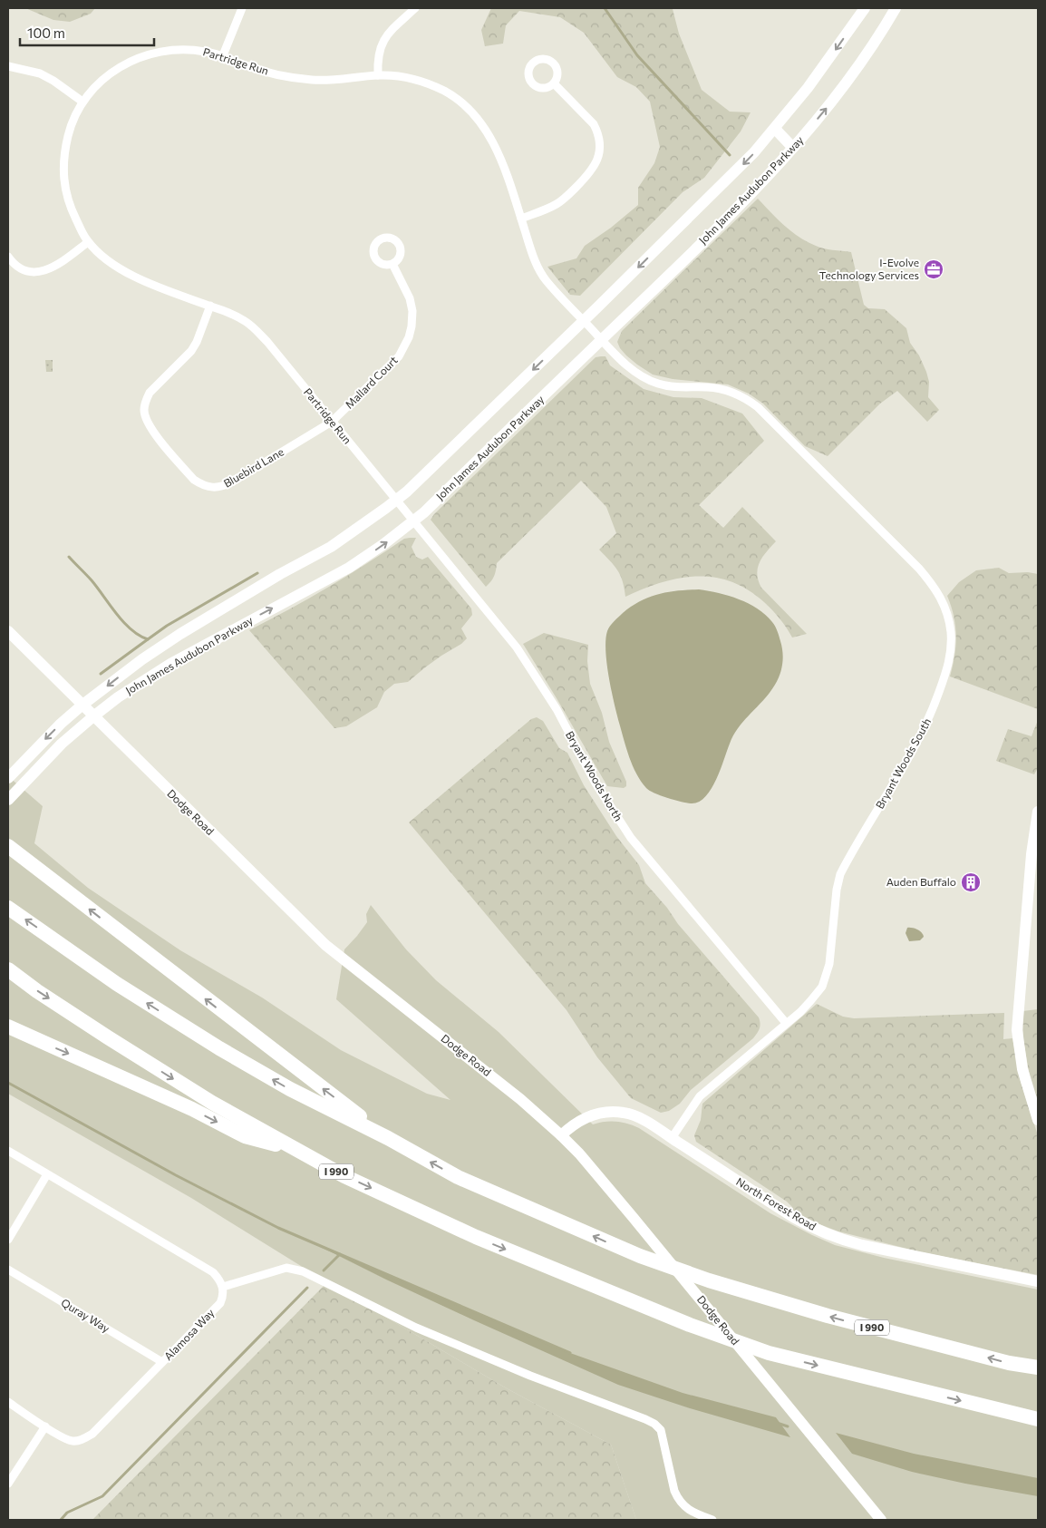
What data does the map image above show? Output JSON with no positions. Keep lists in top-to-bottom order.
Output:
{
  "streets": {
    "highway": ["I 990"],
    "main road": ["John James Audubon Parkway", "Dodge Road", "North Forest Road"],
    "street": [
      "Partridge Run",
      "Mallard Court",
      "Bluebird Lane",
      "Bryant Woods South",
      "Bryant Woods North",
      "Quray Way",
      "Alamosa Way"
    ]
  },
  "crossings": [
    ["Partridge Run", "John James Audubon Parkway"],
    ["Partridge Run", "Mallard Court"],
    ["Partridge Run", "Bluebird Lane"],
    ["Partridge Run", "Bryant Woods South"],
    ["Partridge Run", "Bryant Woods North"],
    ["John James Audubon Parkway", "Bryant Woods South"],
    ["John James Audubon Parkway", "Bryant Woods North"],
    ["John James Audubon Parkway", "Dodge Road"],
    ["Mallard Court", "Bluebird Lane"],
    ["Bryant Woods South", "Bryant Woods North"],
    ["Bryant Woods South", "North Forest Road"],
    ["Dodge Road", "North Forest Road"],
    ["Quray Way", "Alamosa Way"]
  ],
  "places": {
    "office": ["I-Evolve Technology Services"],
    "building": ["Auden Buffalo"]
  },
  "scale_bar": "100 m"
}
